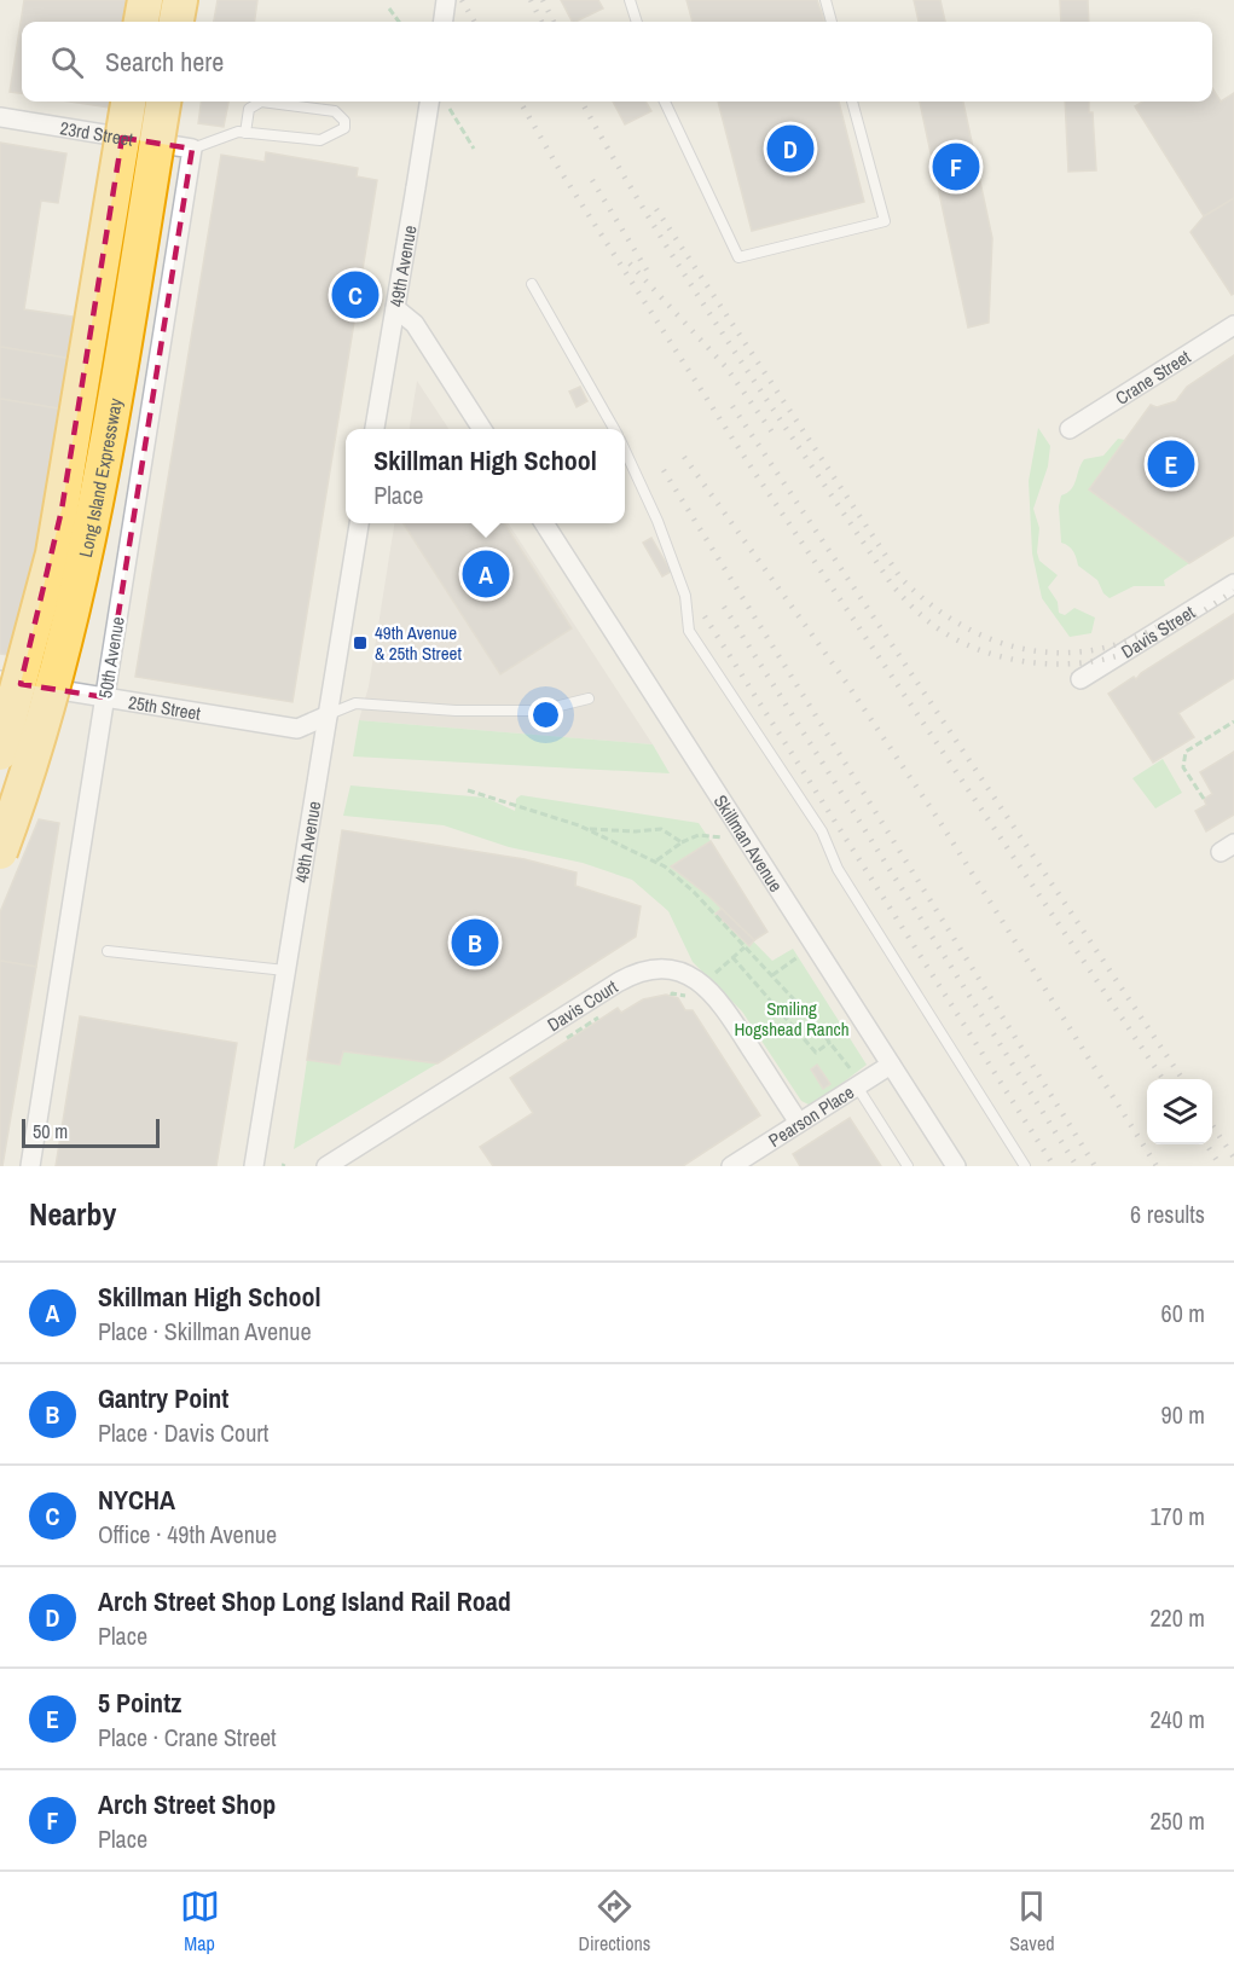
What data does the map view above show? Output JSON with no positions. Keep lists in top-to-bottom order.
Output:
{
  "streets": {
    "highway": ["Long Island Expressway"],
    "street": [
      "23rd Street",
      "49th Avenue",
      "Crane Street",
      "Davis Street",
      "50th Avenue",
      "25th Street",
      "Skillman Avenue",
      "Davis Court",
      "Pearson Place"
    ]
  },
  "crossings": [
    ["23rd Street", "50th Avenue"],
    ["49th Avenue", "25th Street"],
    ["50th Avenue", "25th Street"],
    ["Skillman Avenue", "Pearson Place"],
    ["Davis Court", "Pearson Place"]
  ],
  "parks": ["Smiling Hogshead Ranch"],
  "places": {
    "transit": ["49th Avenue & 25th Street"]
  },
  "scale_bar": "50 m",
  "page": {
    "search": "Search here",
    "pins": [
      "D",
      "F",
      "C",
      "E",
      "A",
      "B"
    ],
    "popup": ["Skillman High School", "Place"],
    "scale": "50 m",
    "heading": ["Nearby", "6 results"],
    "list": [
      {
        "mark": "A",
        "name": "Skillman High School",
        "note": "Place · Skillman Avenue",
        "value": "60 m"
      },
      {
        "mark": "B",
        "name": "Gantry Point",
        "note": "Place · Davis Court",
        "value": "90 m"
      },
      {
        "mark": "C",
        "name": "NYCHA",
        "note": "Office · 49th Avenue",
        "value": "170 m"
      },
      {
        "mark": "D",
        "name": "Arch Street Shop Long Island Rail Road",
        "note": "Place",
        "value": "220 m"
      },
      {
        "mark": "E",
        "name": "5 Pointz",
        "note": "Place · Crane Street",
        "value": "240 m"
      },
      {
        "mark": "F",
        "name": "Arch Street Shop",
        "note": "Place",
        "value": "250 m"
      }
    ],
    "nav": ["Map", "Directions", "Saved"]
  }
}
